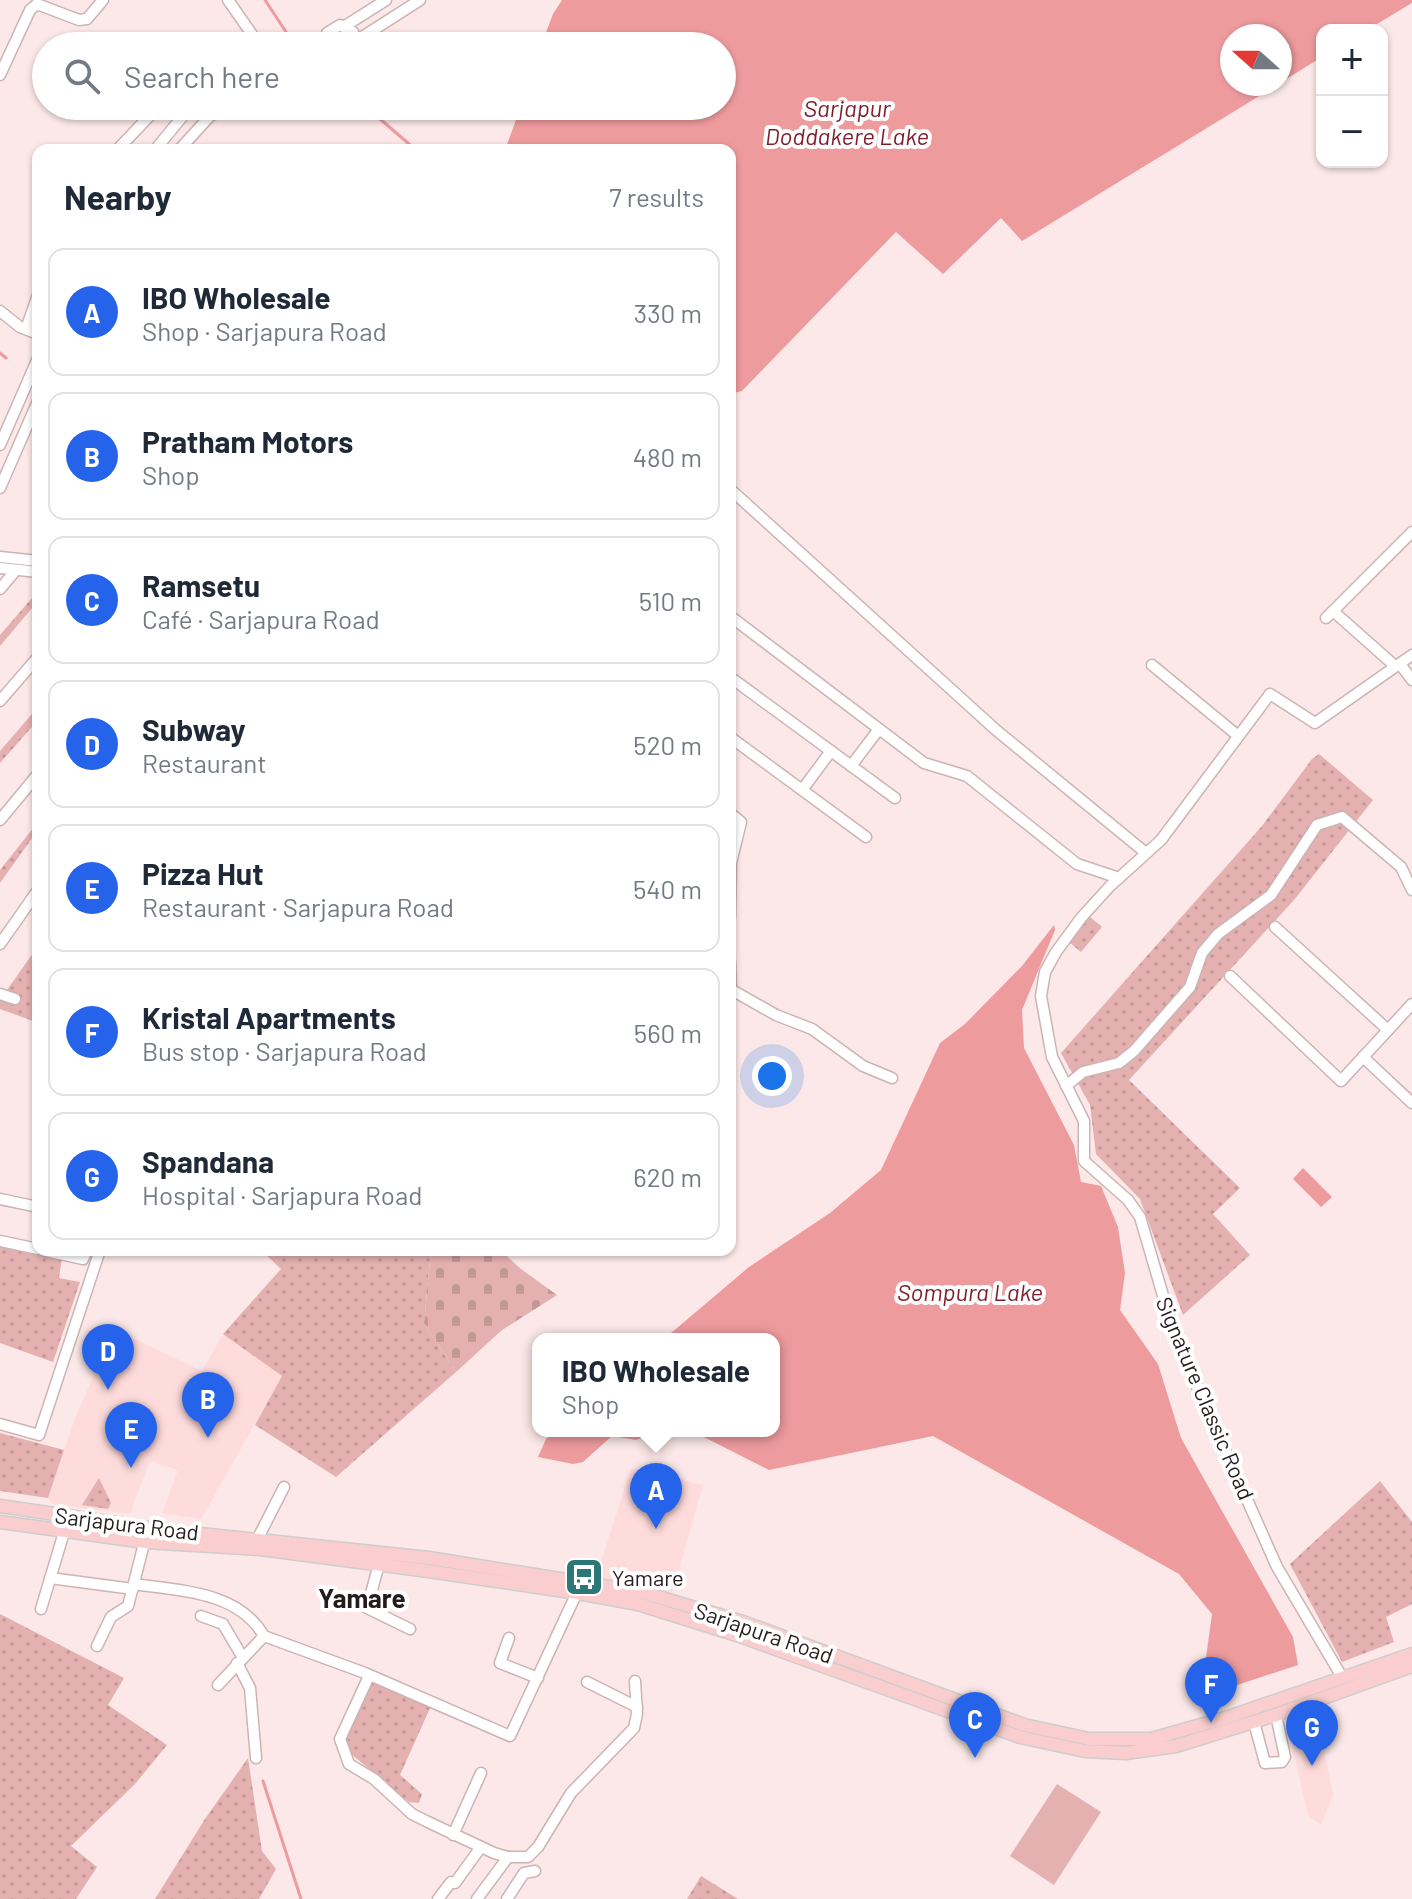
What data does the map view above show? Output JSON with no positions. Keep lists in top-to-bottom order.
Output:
{
  "streets": {
    "main road": ["Sarjapura Road"],
    "street": ["Signature Classic Road"]
  },
  "crossings": [
    ["Signature Classic Road", "Sarjapura Road"]
  ],
  "districts": ["Yamare"],
  "water": ["Sarjapur Doddakere Lake", "Sompura Lake"],
  "places": {
    "bus stop": ["Yamare"]
  },
  "north": "left",
  "page": {
    "map_buttons": ["+", "−"],
    "search": "Search here",
    "heading": ["Nearby", "7 results"],
    "list": [
      {
        "mark": "A",
        "name": "IBO Wholesale",
        "note": "Shop · Sarjapura Road",
        "value": "330 m"
      },
      {
        "mark": "B",
        "name": "Pratham Motors",
        "note": "Shop",
        "value": "480 m"
      },
      {
        "mark": "C",
        "name": "Ramsetu",
        "note": "Café · Sarjapura Road",
        "value": "510 m"
      },
      {
        "mark": "D",
        "name": "Subway",
        "note": "Restaurant",
        "value": "520 m"
      },
      {
        "mark": "E",
        "name": "Pizza Hut",
        "note": "Restaurant · Sarjapura Road",
        "value": "540 m"
      },
      {
        "mark": "F",
        "name": "Kristal Apartments",
        "note": "Bus stop · Sarjapura Road",
        "value": "560 m"
      },
      {
        "mark": "G",
        "name": "Spandana",
        "note": "Hospital · Sarjapura Road",
        "value": "620 m"
      }
    ],
    "pins": [
      "D",
      "B",
      "E",
      "A",
      "F",
      "C",
      "G"
    ],
    "popup": ["IBO Wholesale", "Shop"]
  }
}
